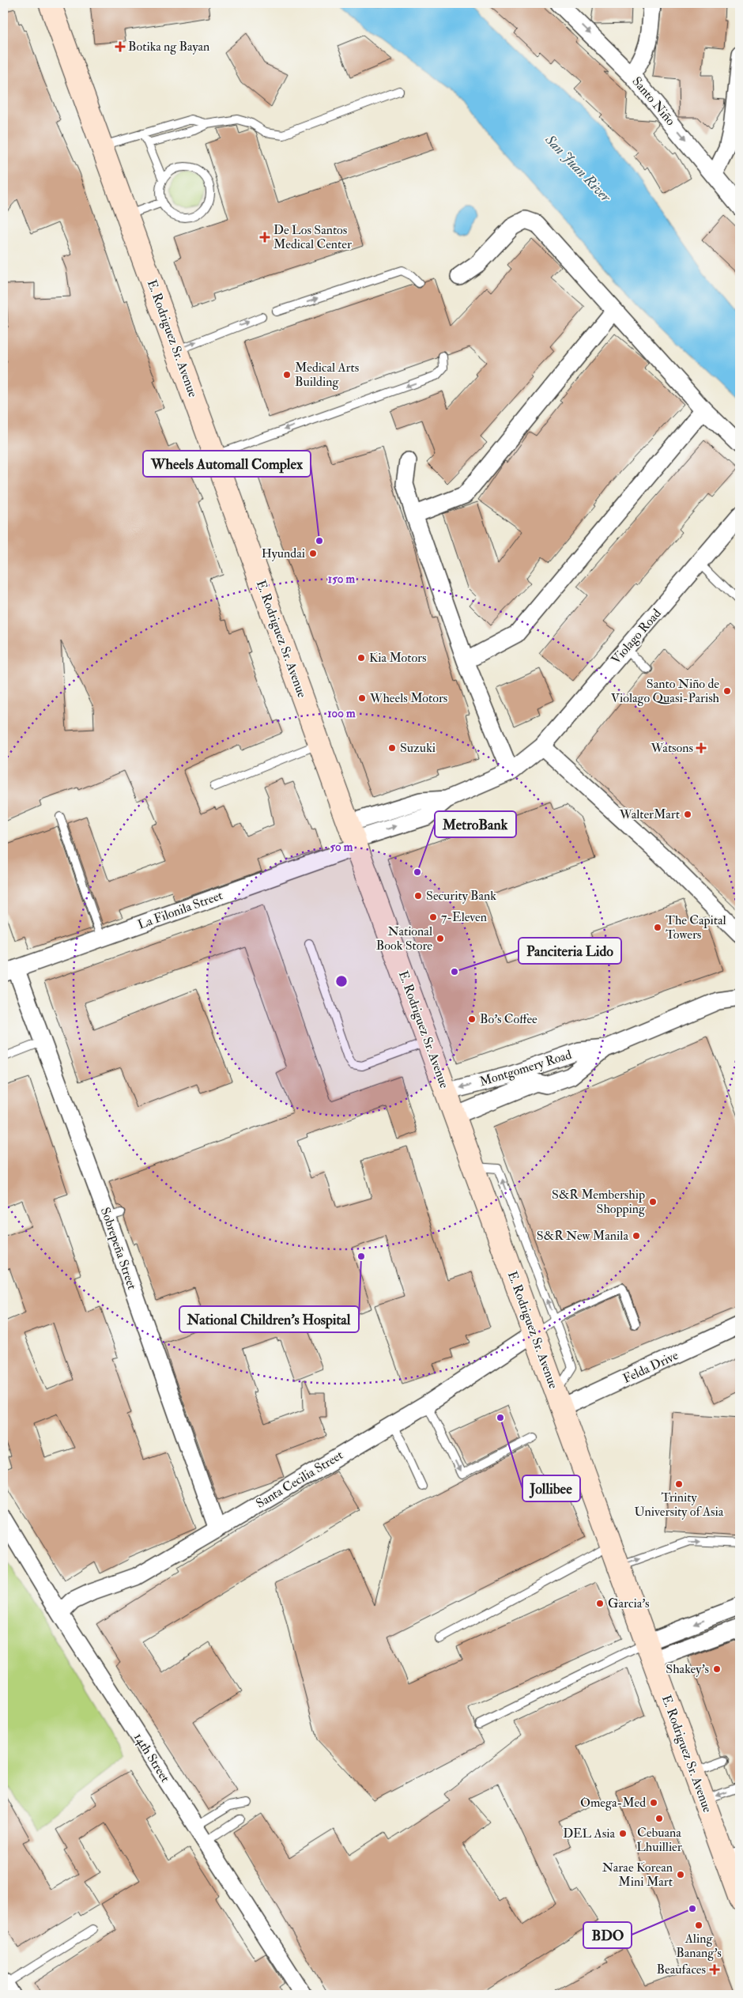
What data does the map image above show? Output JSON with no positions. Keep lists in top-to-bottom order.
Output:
{
  "streets": {
    "main road": ["E. Rodriguez Sr. Avenue"],
    "street": [
      "Santo Niño",
      "Violago Road",
      "La Filonila Street",
      "Montgomery Road",
      "Sobrepeña Street",
      "Felda Drive",
      "Santa Cecilia Street",
      "14th Street"
    ]
  },
  "crossings": [
    ["E. Rodriguez Sr. Avenue", "Violago Road"],
    ["E. Rodriguez Sr. Avenue", "La Filonila Street"],
    ["E. Rodriguez Sr. Avenue", "Montgomery Road"],
    ["E. Rodriguez Sr. Avenue", "Felda Drive"],
    ["E. Rodriguez Sr. Avenue", "Santa Cecilia Street"],
    ["Violago Road", "La Filonila Street"],
    ["La Filonila Street", "Sobrepeña Street"],
    ["Sobrepeña Street", "Santa Cecilia Street"],
    ["Santa Cecilia Street", "14th Street"]
  ],
  "one_way": ["Santo Niño"],
  "water": ["San Juan River"],
  "places": {
    "health": [
      "Botika ng Bayan",
      "De Los Santos Medical Center",
      "Watsons",
      "Beaufaces"
    ],
    "other": [
      "Medical Arts Building",
      "Wheels Automall Complex",
      "Hyundai",
      "Kia Motors",
      "Santo Niño de Violago Quasi-Parish",
      "Wheels Motors",
      "Suzuki",
      "WalterMart",
      "MetroBank",
      "Security Bank",
      "7-Eleven",
      "The Capital Towers",
      "National Book Store",
      "Panciteria Lido",
      "Bo's Coffee",
      "S&R Membership Shopping",
      "S&R New Manila",
      "National Children's Hospital",
      "Jollibee",
      "Trinity University of Asia",
      "Garcia's",
      "Shakey's",
      "Omega-Med",
      "Cebuana Lhuillier",
      "DEL Asia",
      "Narae Korean Mini Mart",
      "BDO",
      "Aling Banang's"
    ]
  },
  "rings": ["150 m", "100 m", "50 m"]
}
